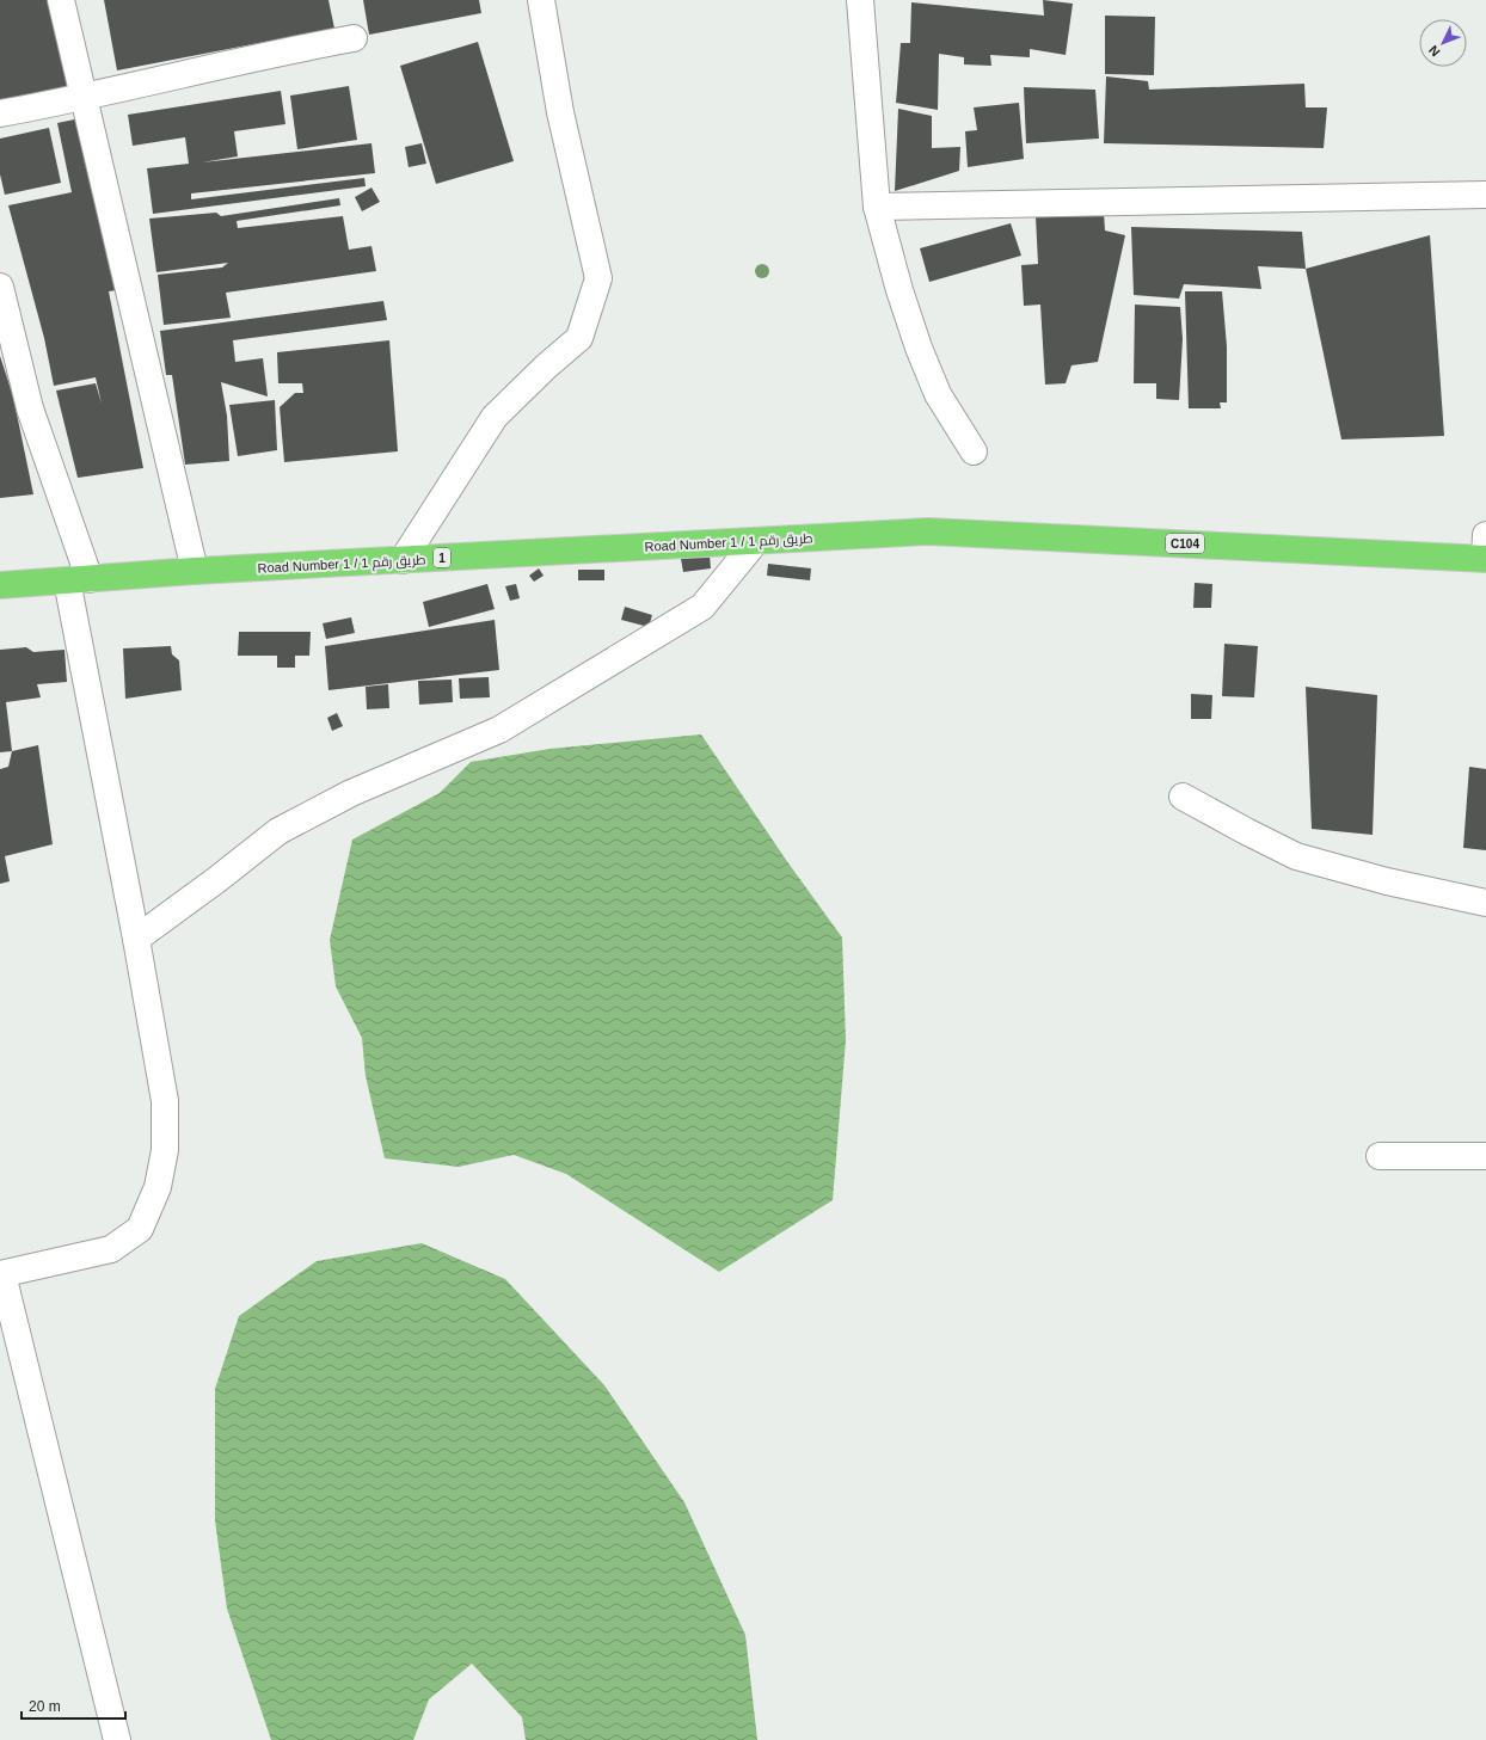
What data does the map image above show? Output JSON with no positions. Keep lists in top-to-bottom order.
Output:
{
  "streets": {
    "highway": ["Road Number 1 / طريق رقم 1", "C104", "1"]
  },
  "crossings": [
    ["Road Number 1 / طريق رقم 1", "C104"]
  ],
  "scale_bar": "20 m",
  "north": "bottom left"
}
